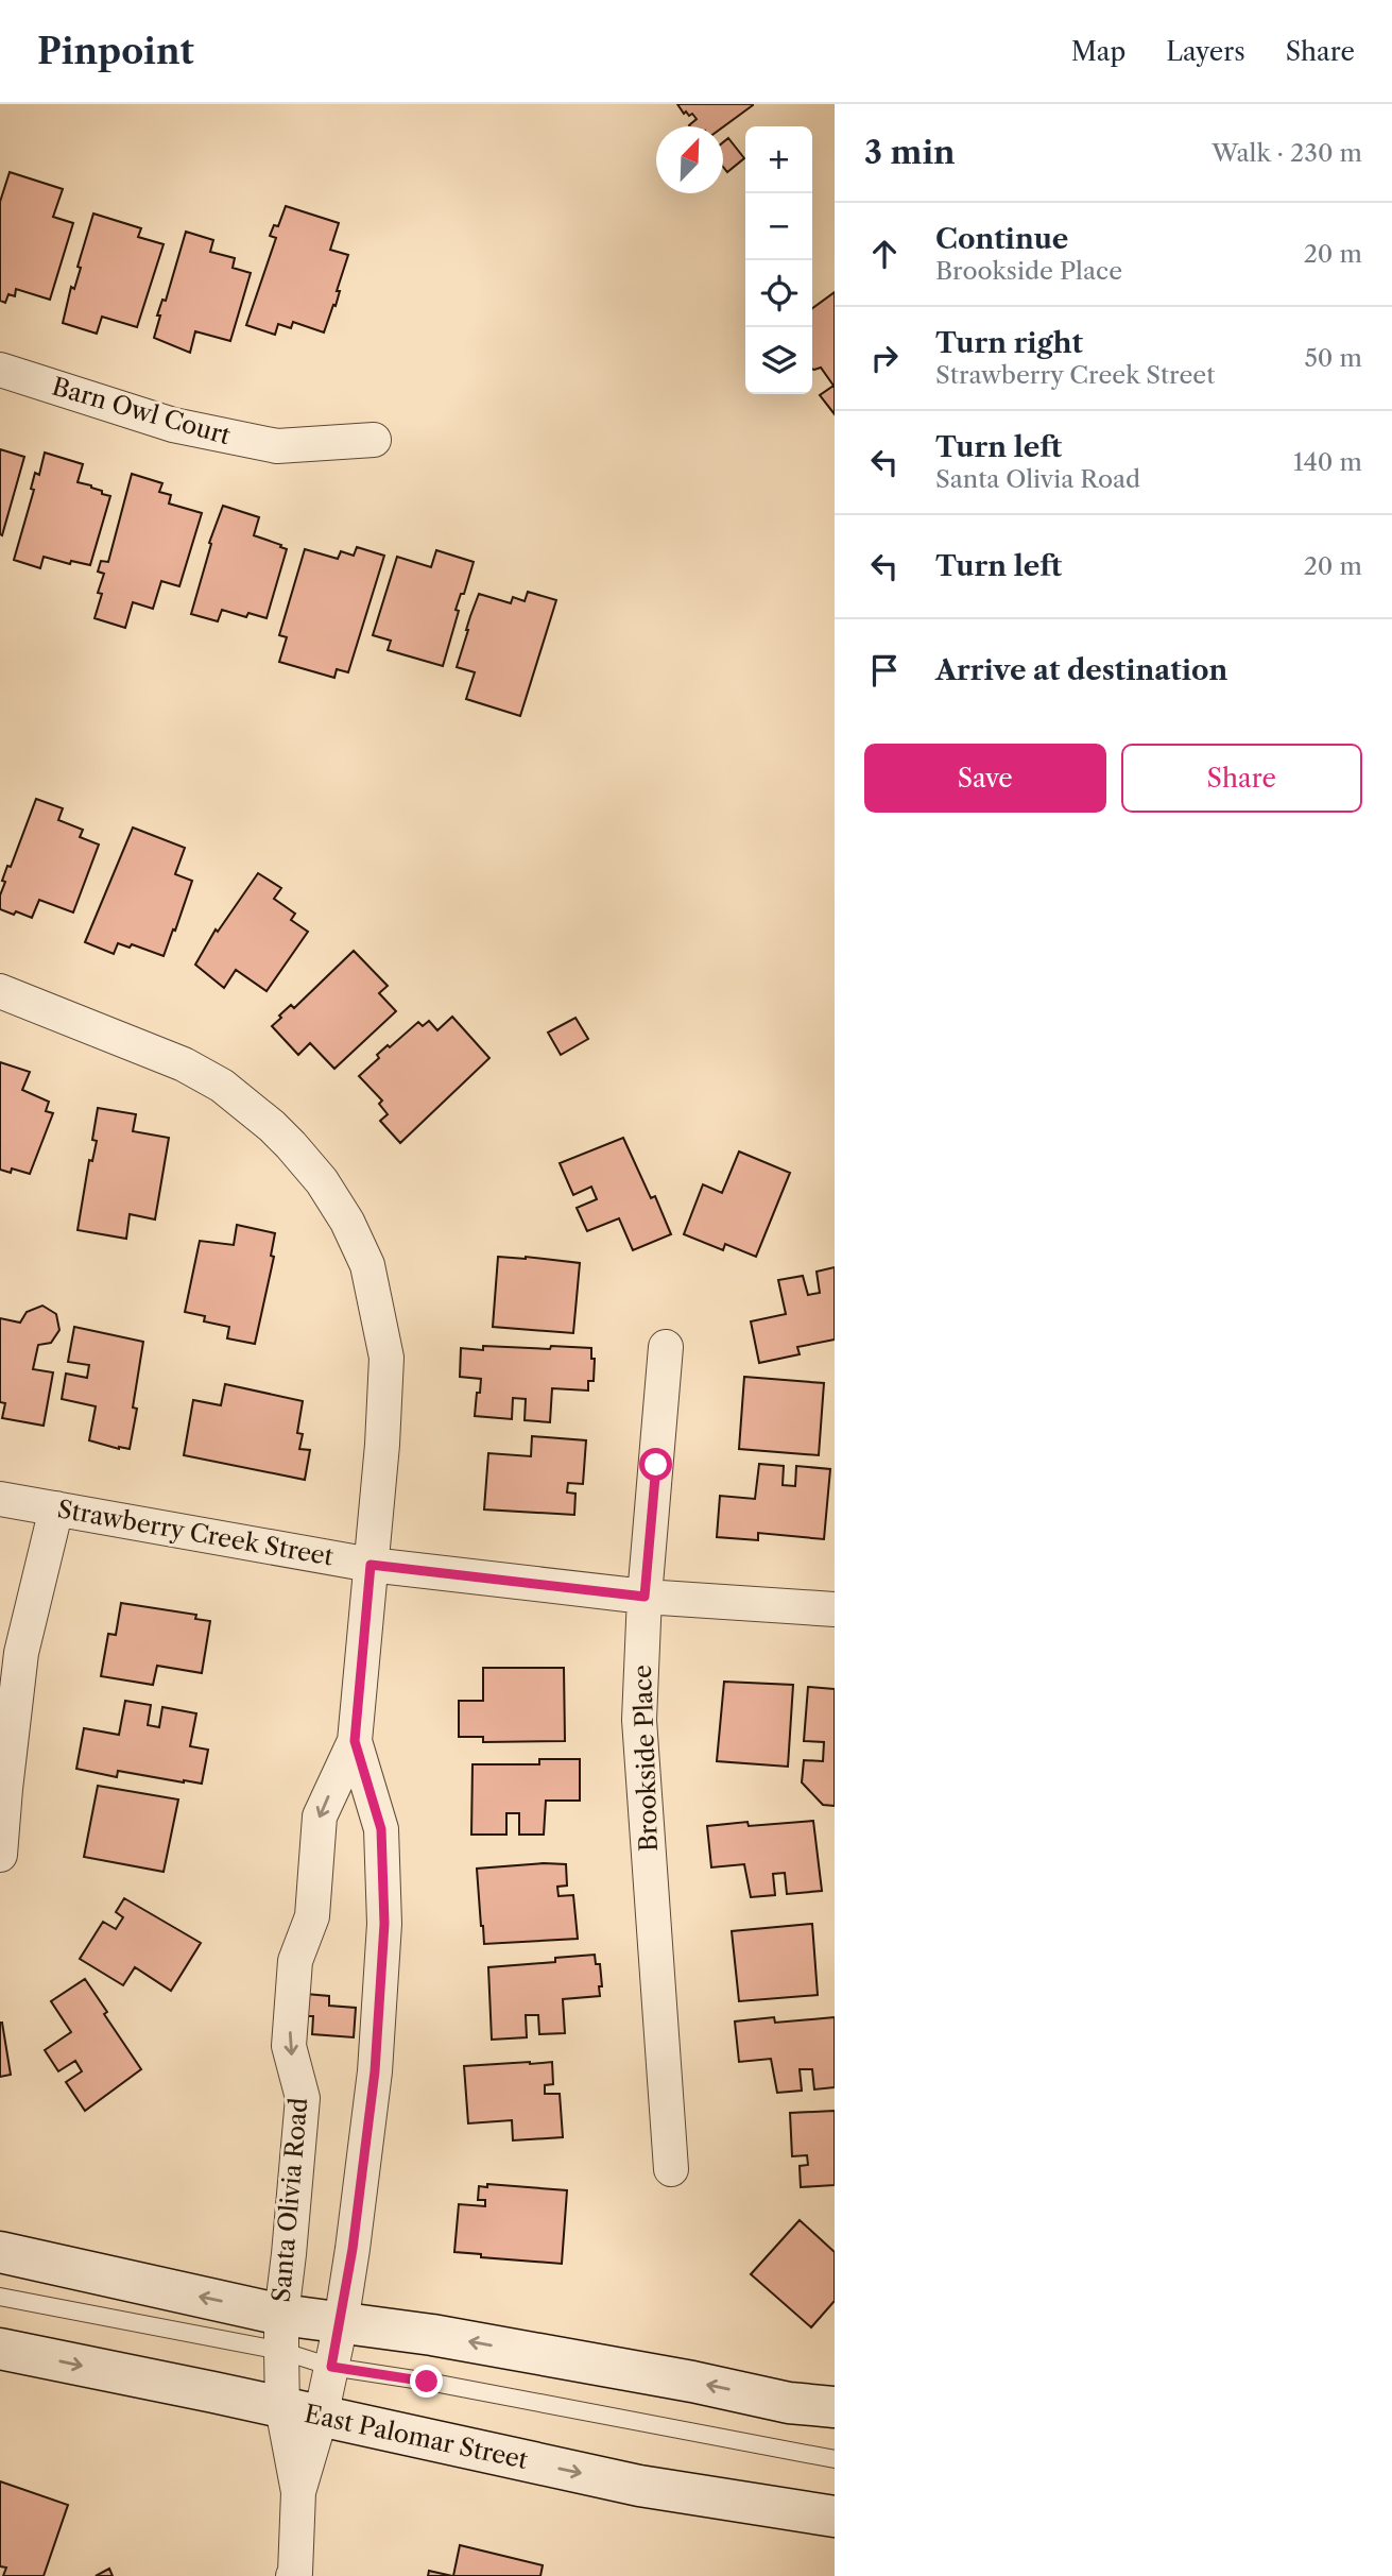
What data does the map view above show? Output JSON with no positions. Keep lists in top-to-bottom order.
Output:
{
  "streets": {
    "main road": ["East Palomar Street"],
    "street": [
      "Barn Owl Court",
      "Strawberry Creek Street",
      "Brookside Place",
      "Santa Olivia Road"
    ]
  },
  "crossings": [
    ["Strawberry Creek Street", "Brookside Place"],
    ["Strawberry Creek Street", "Santa Olivia Road"],
    ["Santa Olivia Road", "East Palomar Street"]
  ],
  "north": "top right",
  "page": {
    "header": "Pinpoint",
    "nav": ["Map", "Layers", "Share"],
    "heading": ["3 min", "Walk · 230 m"],
    "map_buttons": ["+", "−"],
    "list": [
      ["Continue", "Brookside Place", "20 m"],
      ["Turn right", "Strawberry Creek Street", "50 m"],
      ["Turn left", "Santa Olivia Road", "140 m"],
      ["Turn left", "20 m"],
      "Arrive at destination"
    ],
    "buttons": ["Save", "Share"]
  }
}
